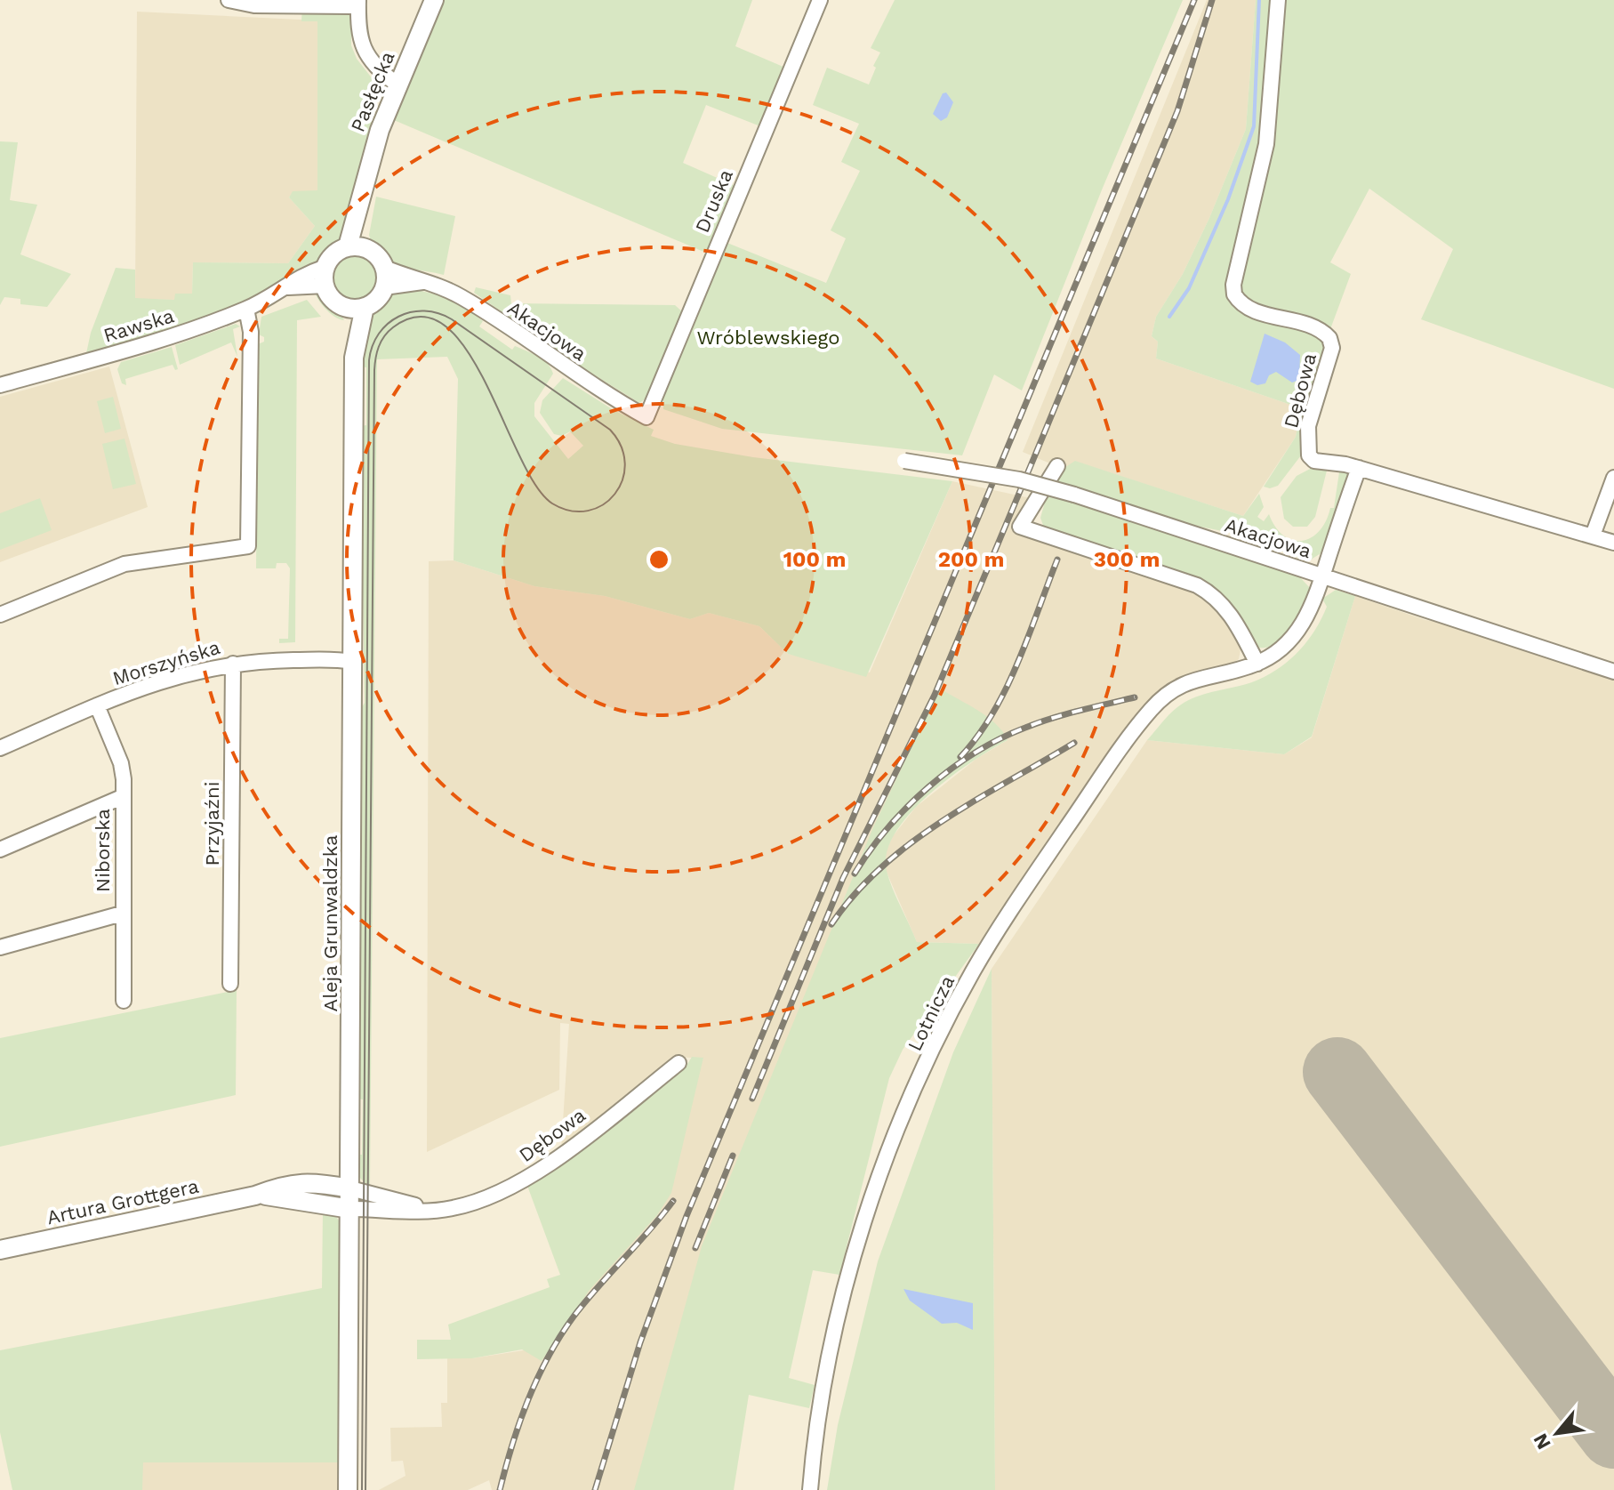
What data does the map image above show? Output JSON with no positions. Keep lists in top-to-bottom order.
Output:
{
  "streets": {
    "main road": ["Pasłęcka", "Aleja Grunwaldzka", "Artura Grottgera"],
    "street": [
      "Druska",
      "Rawska",
      "Akacjowa",
      "Dębowa",
      "Morszyńska",
      "Przyjaźni",
      "Niborska",
      "Lotnicza"
    ]
  },
  "crossings": [
    ["Pasłęcka", "Rawska"],
    ["Pasłęcka", "Akacjowa"],
    ["Pasłęcka", "Aleja Grunwaldzka"],
    ["Druska", "Akacjowa"],
    ["Rawska", "Akacjowa"],
    ["Rawska", "Aleja Grunwaldzka"],
    ["Akacjowa", "Aleja Grunwaldzka"],
    ["Dębowa", "Aleja Grunwaldzka"],
    ["Dębowa", "Artura Grottgera"],
    ["Morszyńska", "Przyjaźni"],
    ["Morszyńska", "Niborska"],
    ["Morszyńska", "Aleja Grunwaldzka"],
    ["Aleja Grunwaldzka", "Artura Grottgera"]
  ],
  "parks": ["Wróblewskiego"],
  "north": "bottom left",
  "rings": ["100 m", "200 m", "300 m"]
}
